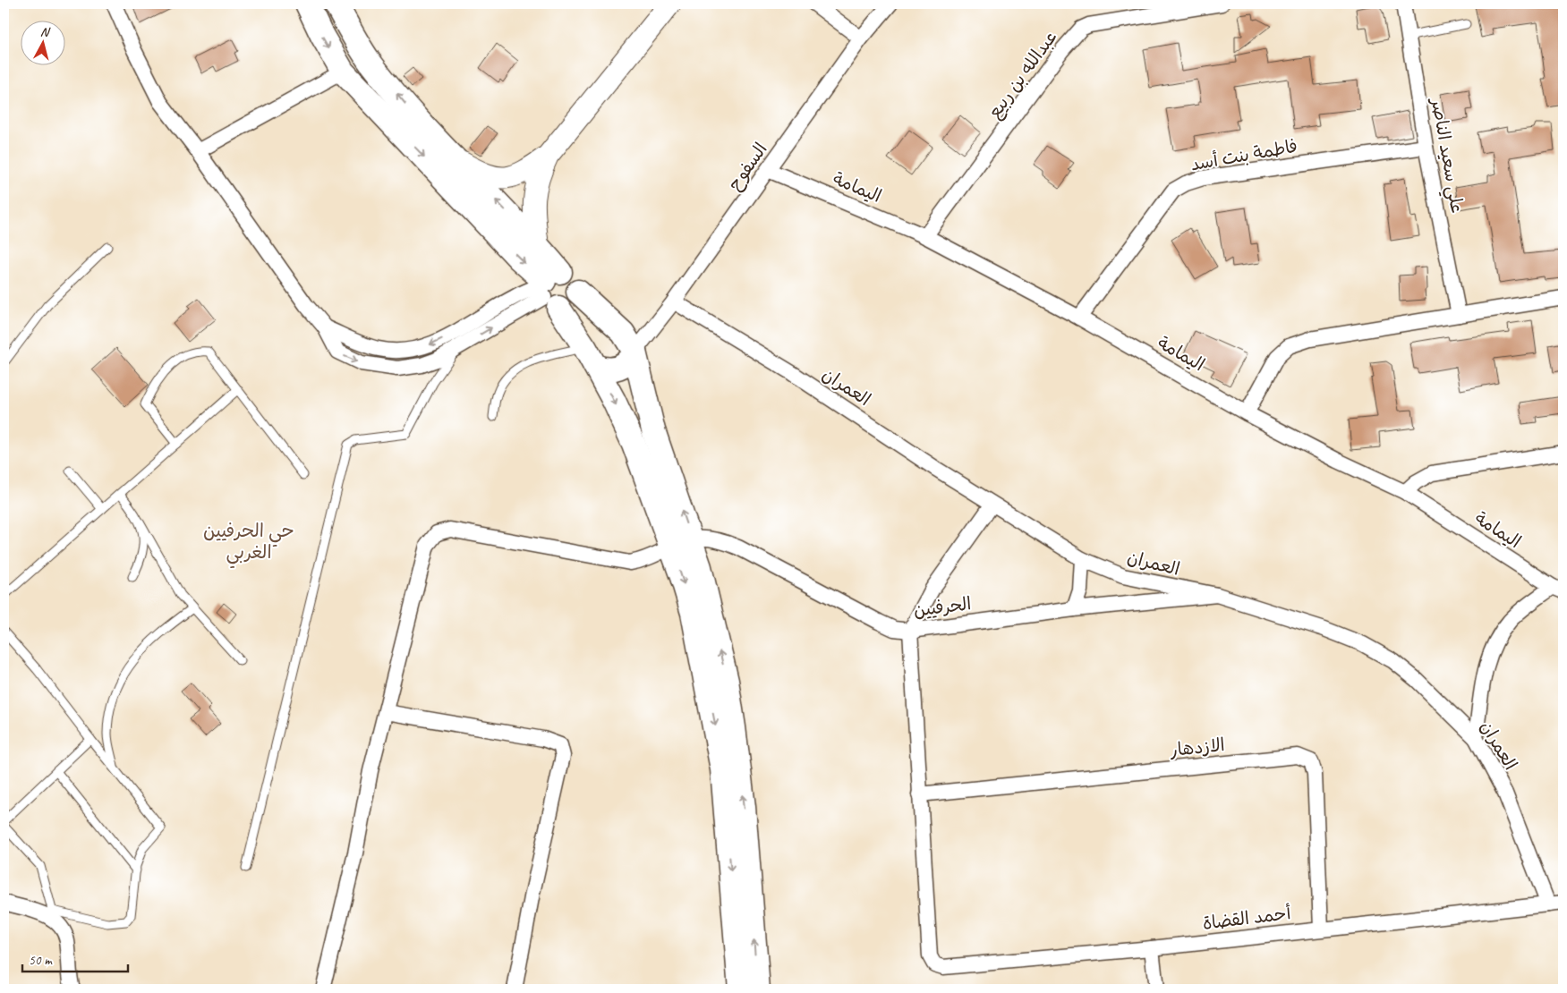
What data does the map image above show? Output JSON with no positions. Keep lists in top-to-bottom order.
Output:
{
  "streets": {
    "street": [
      "عبدالله بن ربيع",
      "فاطمة بنت أسد",
      "علي سعيد الناصر",
      "السفوح",
      "اليمامة",
      "العمران",
      "الحرفيين",
      "الازدهار",
      "أحمد القضاة"
    ]
  },
  "crossings": [
    ["عبدالله بن ربيع", "اليمامة"],
    ["فاطمة بنت أسد", "علي سعيد الناصر"],
    ["فاطمة بنت أسد", "اليمامة"],
    ["السفوح", "اليمامة"],
    ["السفوح", "العمران"],
    ["العمران", "الحرفيين"],
    ["العمران", "أحمد القضاة"],
    ["الازدهار", "أحمد القضاة"]
  ],
  "districts": ["حي الحرفيين الغربي"],
  "scale_bar": "50 m",
  "north": "top"
}
